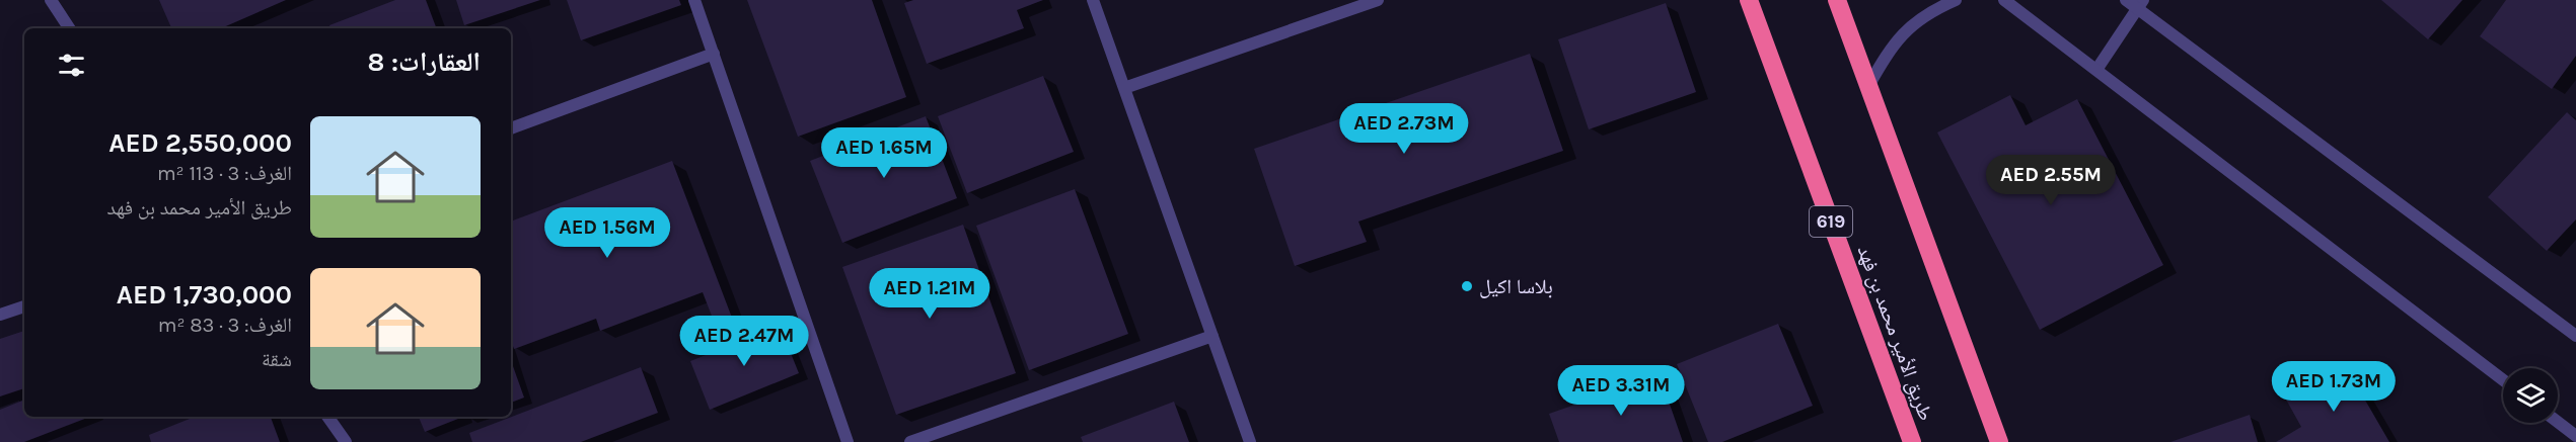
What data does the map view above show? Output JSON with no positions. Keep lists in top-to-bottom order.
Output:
{
  "streets": {
    "highway": ["619", "طريق الأمير محمد بن فهد"]
  },
  "places": ["بلاسا اكيل"],
  "page": {
    "heading": "العقارات: 8",
    "list": [
      {
        "name": "AED 2,550,000",
        "note": "الغرف: 3 · 113 m² · طريق الأمير محمد بن فهد"
      },
      {
        "name": "AED 1,730,000",
        "note": "الغرف: 3 · 83 m² · شقة"
      }
    ],
    "price": [
      "AED 2.73M",
      "AED 1.65M",
      "AED 2.55M",
      "AED 1.56M",
      "AED 1.21M",
      "AED 2.47M",
      "AED 1.73M",
      "AED 3.31M"
    ]
  }
}
